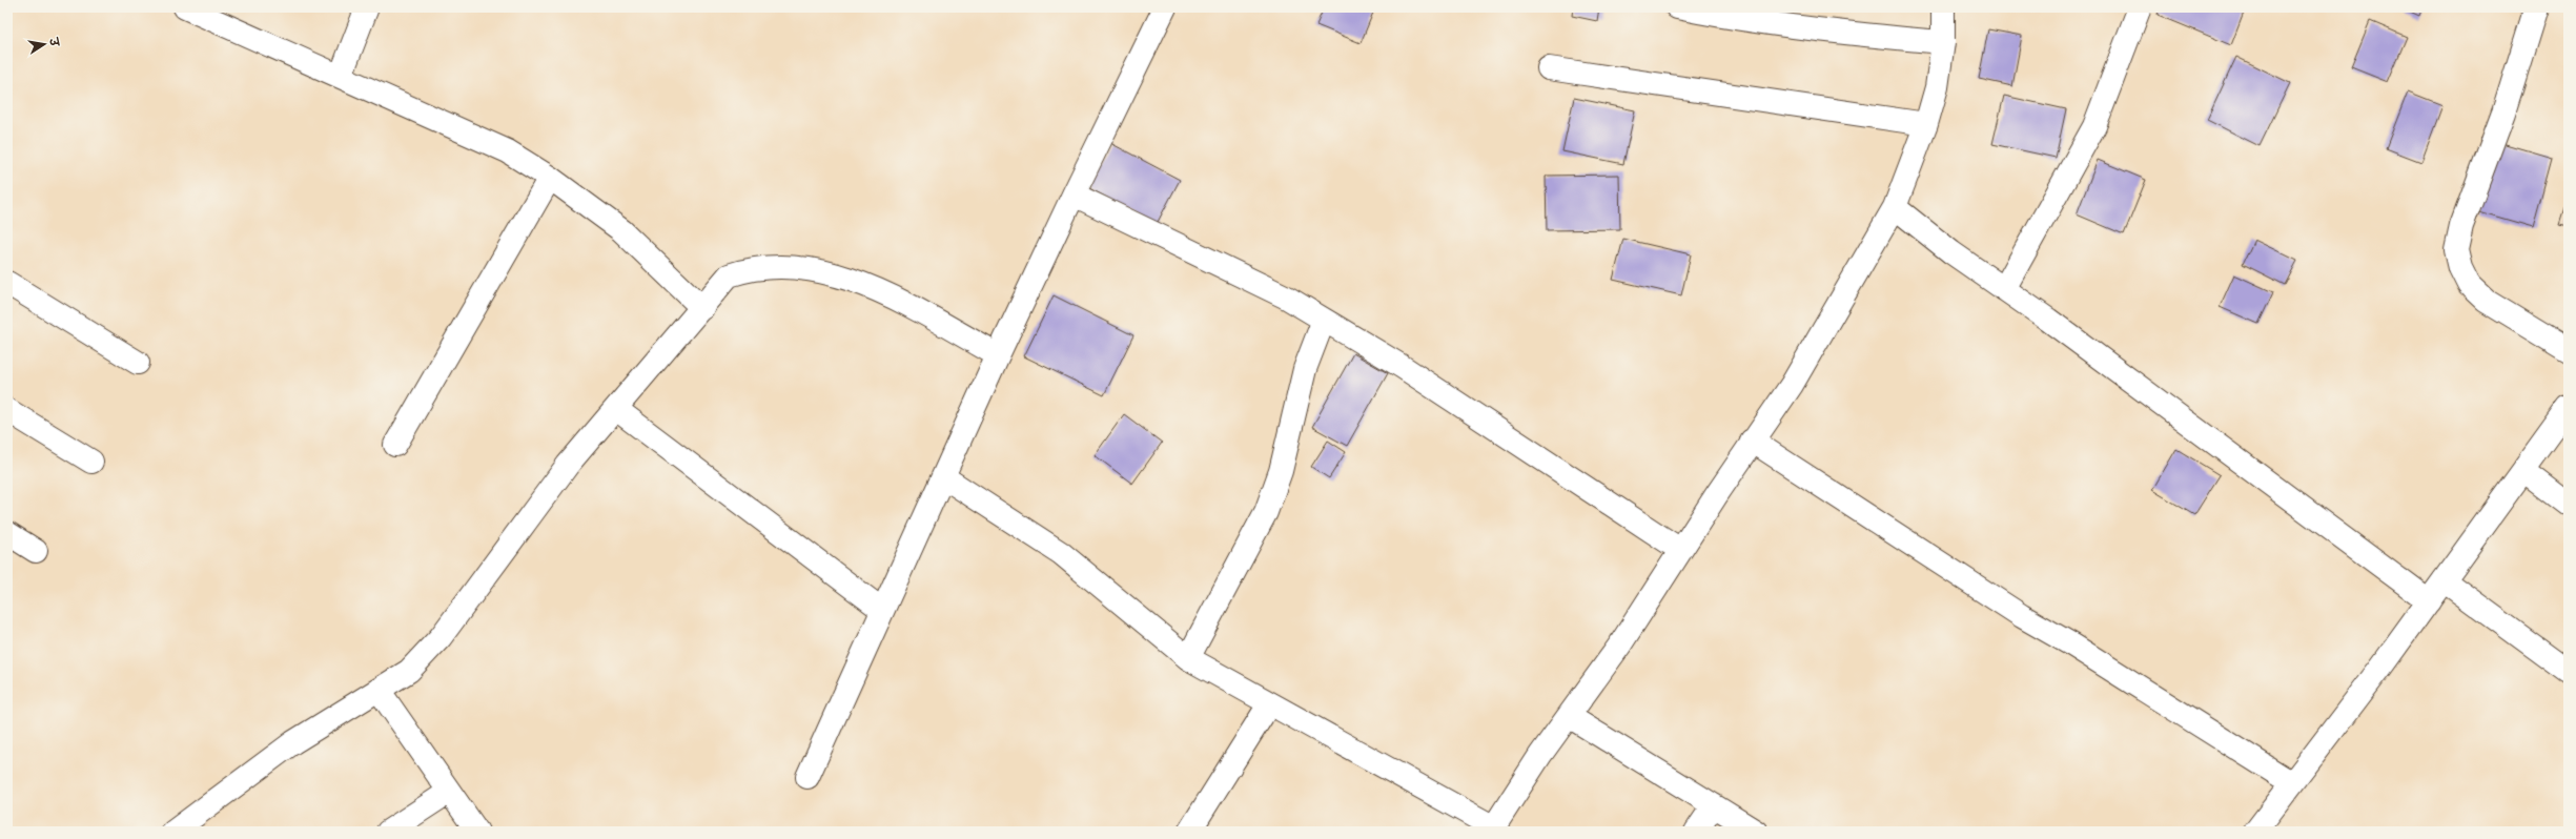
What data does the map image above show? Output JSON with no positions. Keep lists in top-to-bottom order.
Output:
{
  "north": "right"
}
